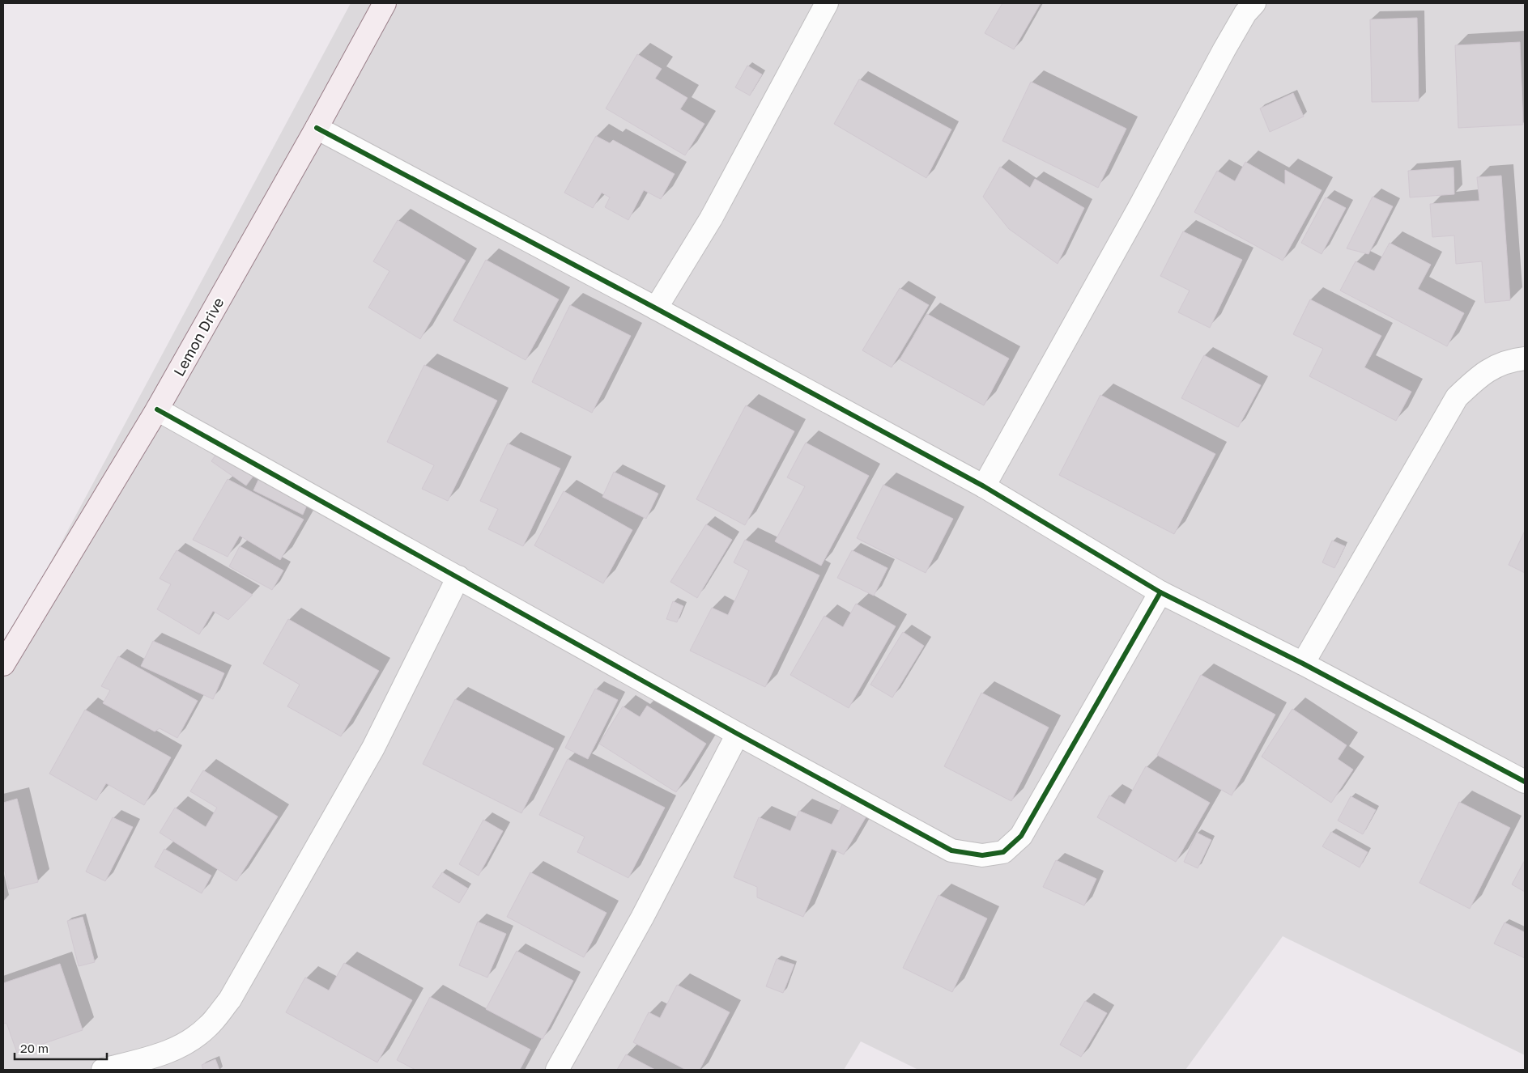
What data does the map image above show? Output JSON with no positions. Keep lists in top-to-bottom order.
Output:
{
  "streets": {
    "street": ["Lemon Drive"]
  },
  "scale_bar": "20 m"
}
